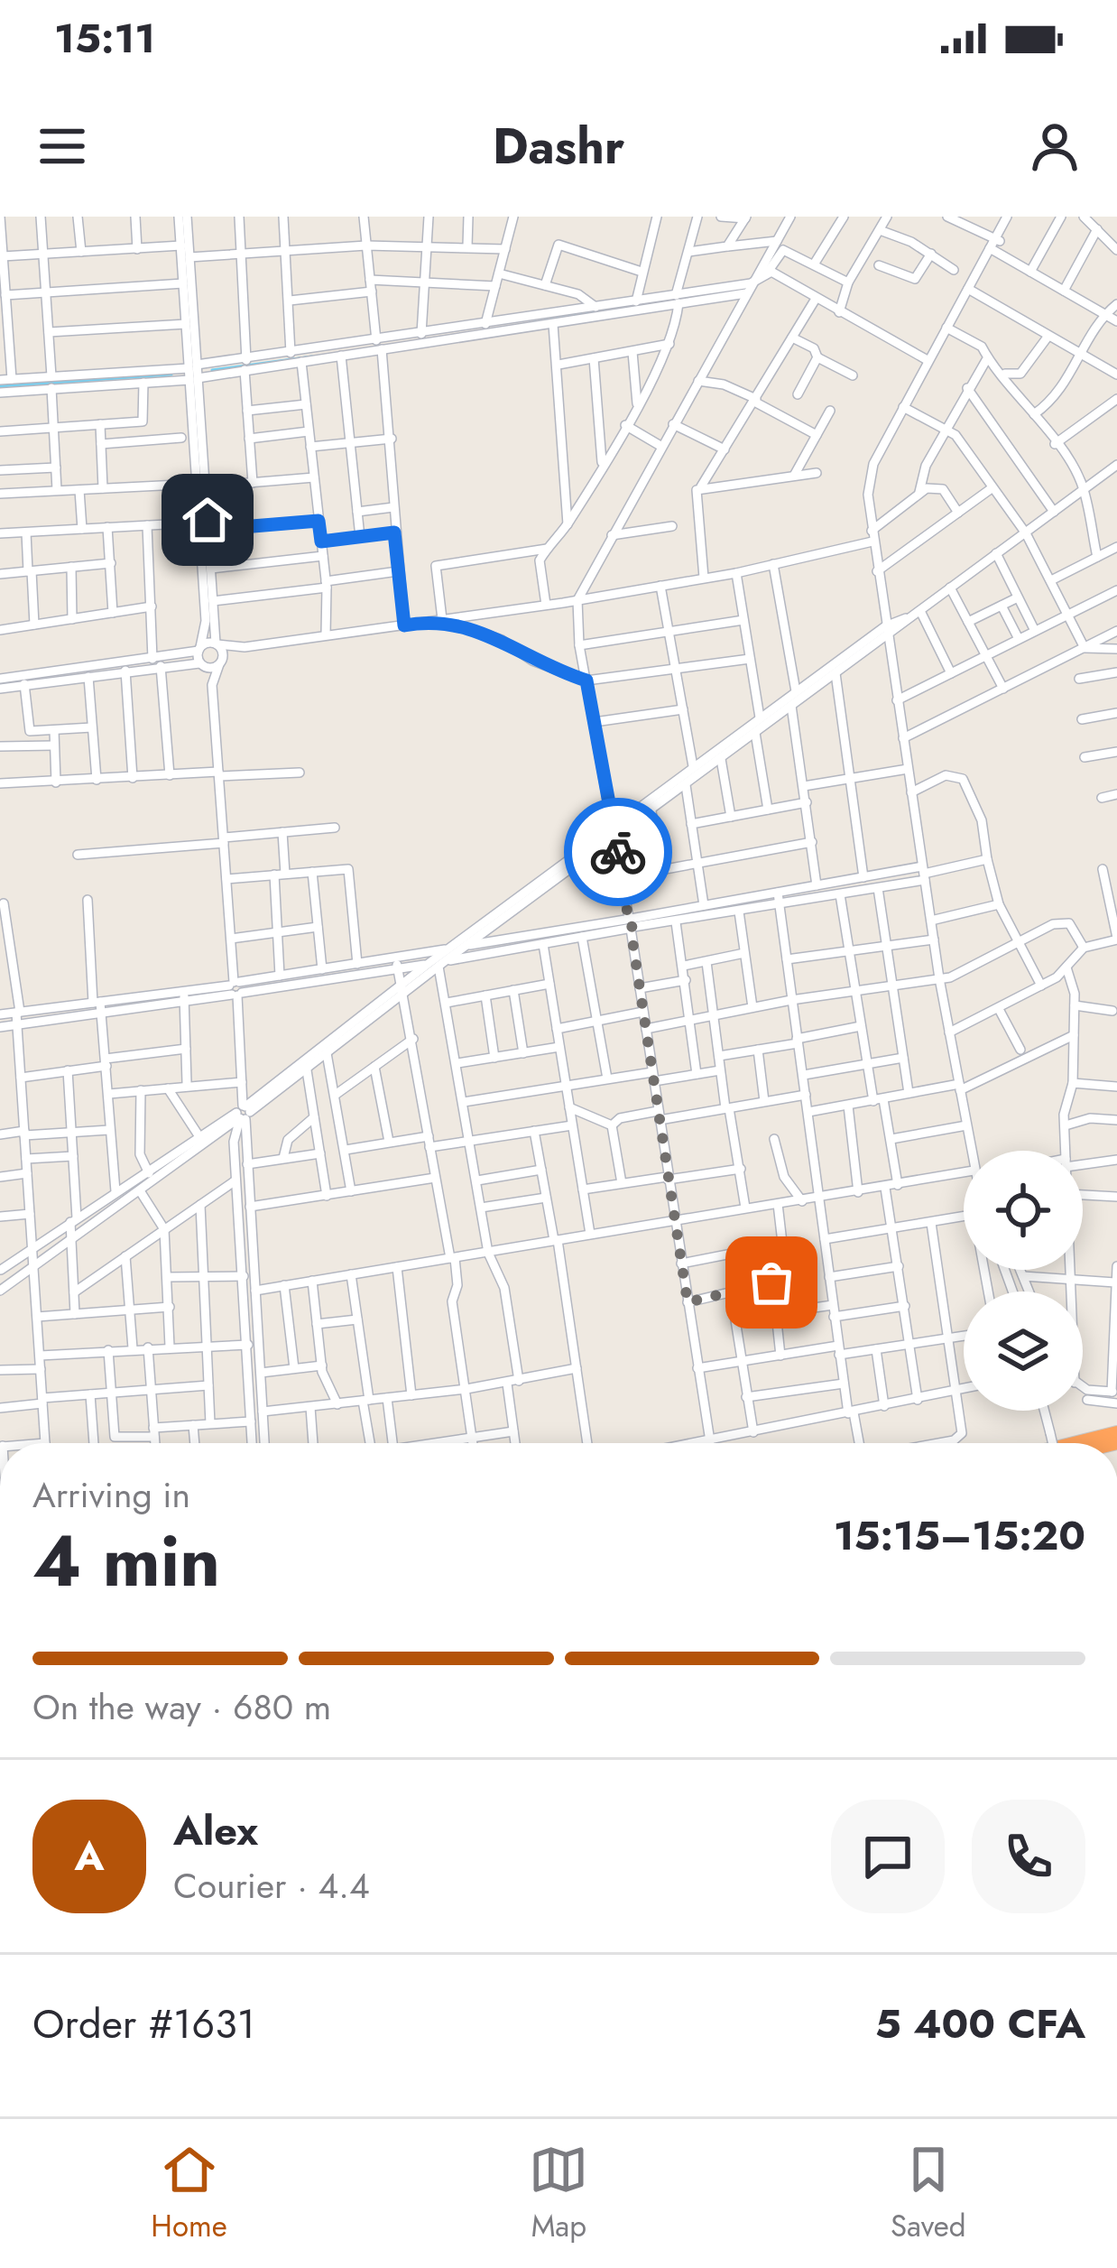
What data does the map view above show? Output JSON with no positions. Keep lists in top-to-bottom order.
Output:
{
  "page": {
    "status": "15:11",
    "header": "Dashr",
    "heading": ["4 min", "Arriving in", "15:15–15:20"],
    "panel": [
      "Alex",
      "Courier · 4.4",
      "Order #1631",
      "5 400 CFA"
    ],
    "bar": "On the way · 680 m",
    "round": "A",
    "tabs": ["Home", "Map", "Saved"]
  }
}
